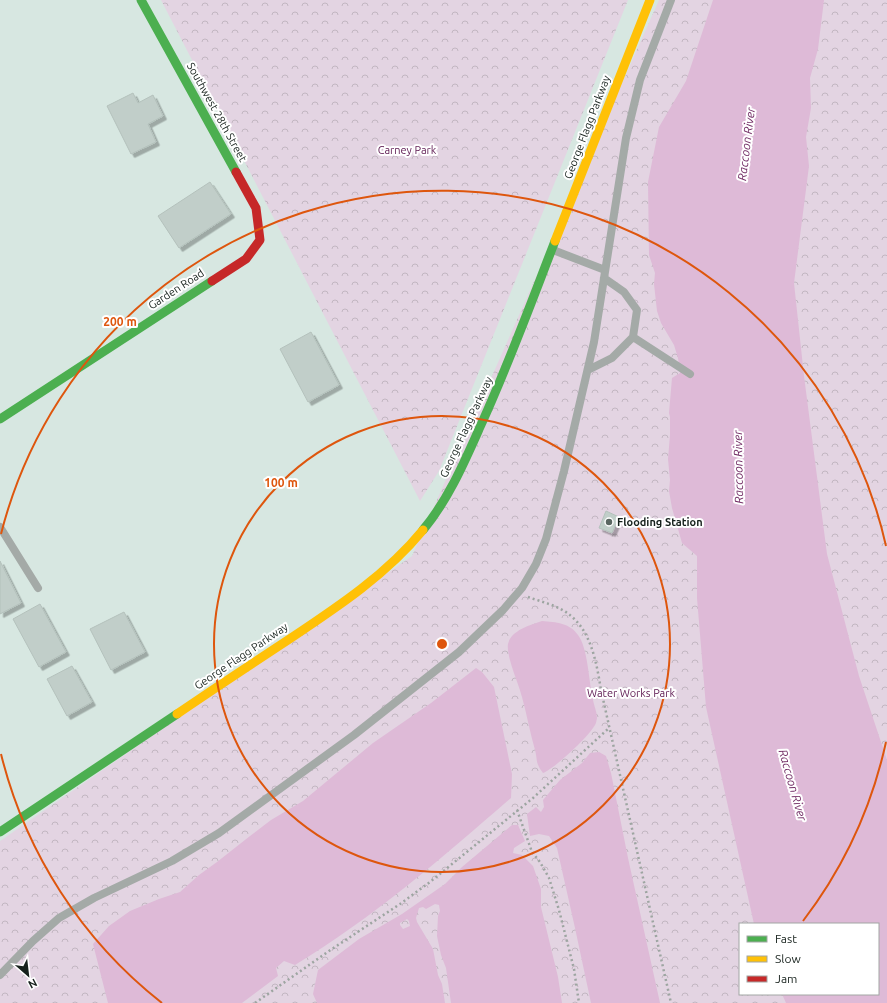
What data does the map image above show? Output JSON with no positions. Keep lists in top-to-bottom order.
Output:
{
  "streets": {
    "street": ["Southwest 28th Street", "George Flagg Parkway", "Garden Road"]
  },
  "crossings": [
    ["Southwest 28th Street", "Garden Road"]
  ],
  "water": ["Raccoon River"],
  "parks": ["Carney Park", "Water Works Park"],
  "places": ["Flooding Station"],
  "legend": ["Fast", "Slow", "Jam"],
  "north": "bottom right",
  "rings": ["200 m", "100 m"]
}
